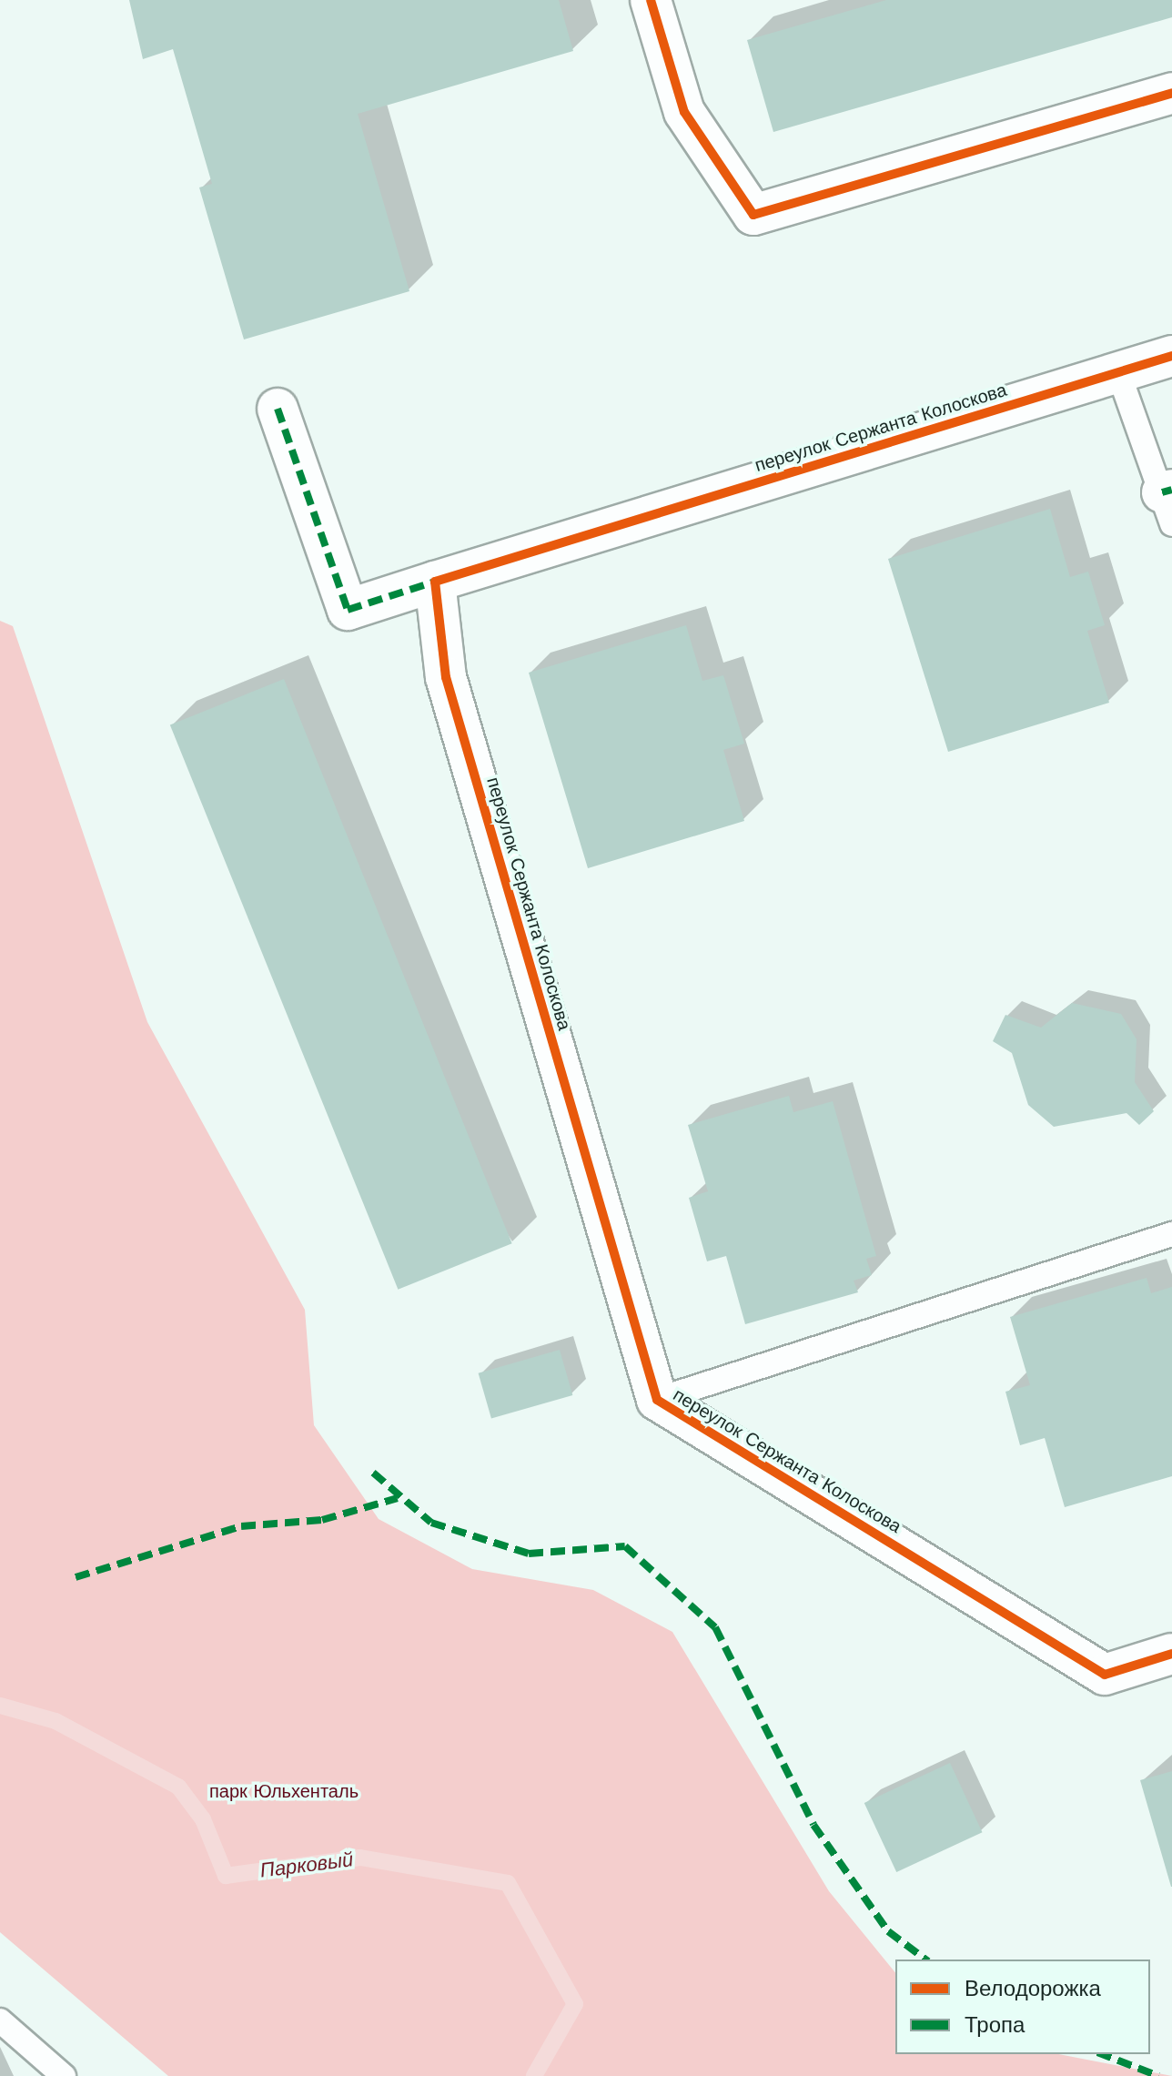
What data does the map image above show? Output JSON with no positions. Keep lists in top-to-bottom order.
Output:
{
  "streets": {
    "street": ["переулок Сержанта Колоскова"]
  },
  "water": ["Парковый"],
  "parks": ["парк Юльхенталь"],
  "legend": ["Велодорожка", "Тропа"]
}
